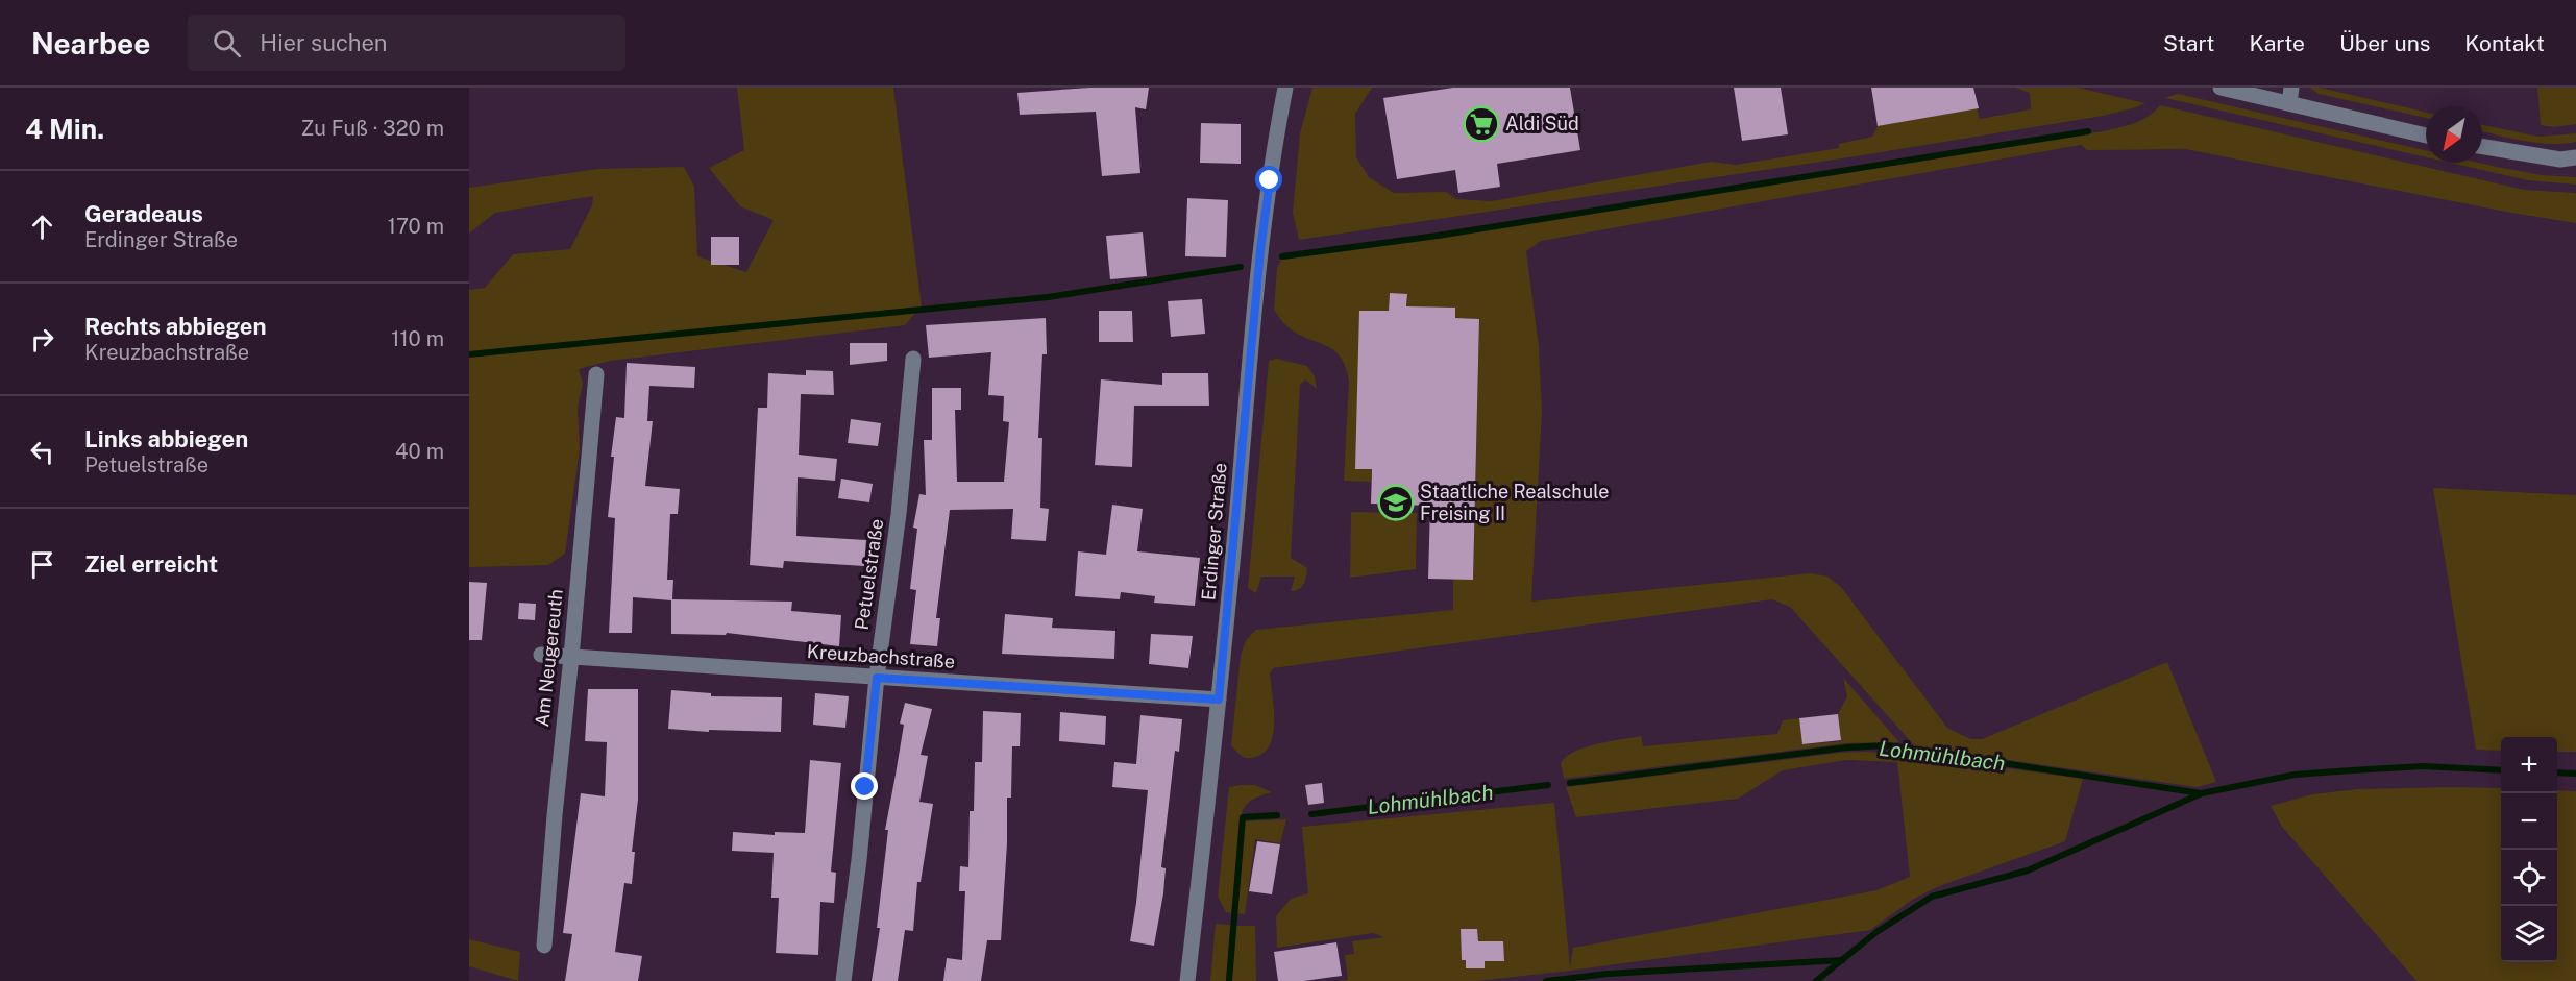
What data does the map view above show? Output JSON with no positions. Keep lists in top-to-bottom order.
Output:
{
  "streets": {
    "street": [
      "Erdinger Straße",
      "Petuelstraße",
      "Kreuzbachstraße",
      "Am Neugereuth"
    ]
  },
  "crossings": [
    ["Erdinger Straße", "Kreuzbachstraße"],
    ["Petuelstraße", "Kreuzbachstraße"],
    ["Kreuzbachstraße", "Am Neugereuth"]
  ],
  "water": ["Lohmühlbach"],
  "places": {
    "supermarket": ["Aldi Süd"],
    "school or university": ["Staatliche Realschule Freising II"]
  },
  "north": "bottom left",
  "page": {
    "header": "Nearbee",
    "search": "Hier suchen",
    "nav": [
      "Start",
      "Karte",
      "Über uns",
      "Kontakt"
    ],
    "heading": ["4 Min.", "Zu Fuß · 320 m"],
    "list": [
      ["Geradeaus", "Erdinger Straße", "170 m"],
      ["Rechts abbiegen", "Kreuzbachstraße", "110 m"],
      ["Links abbiegen", "Petuelstraße", "40 m"],
      "Ziel erreicht"
    ],
    "map_buttons": ["+", "−"]
  }
}
